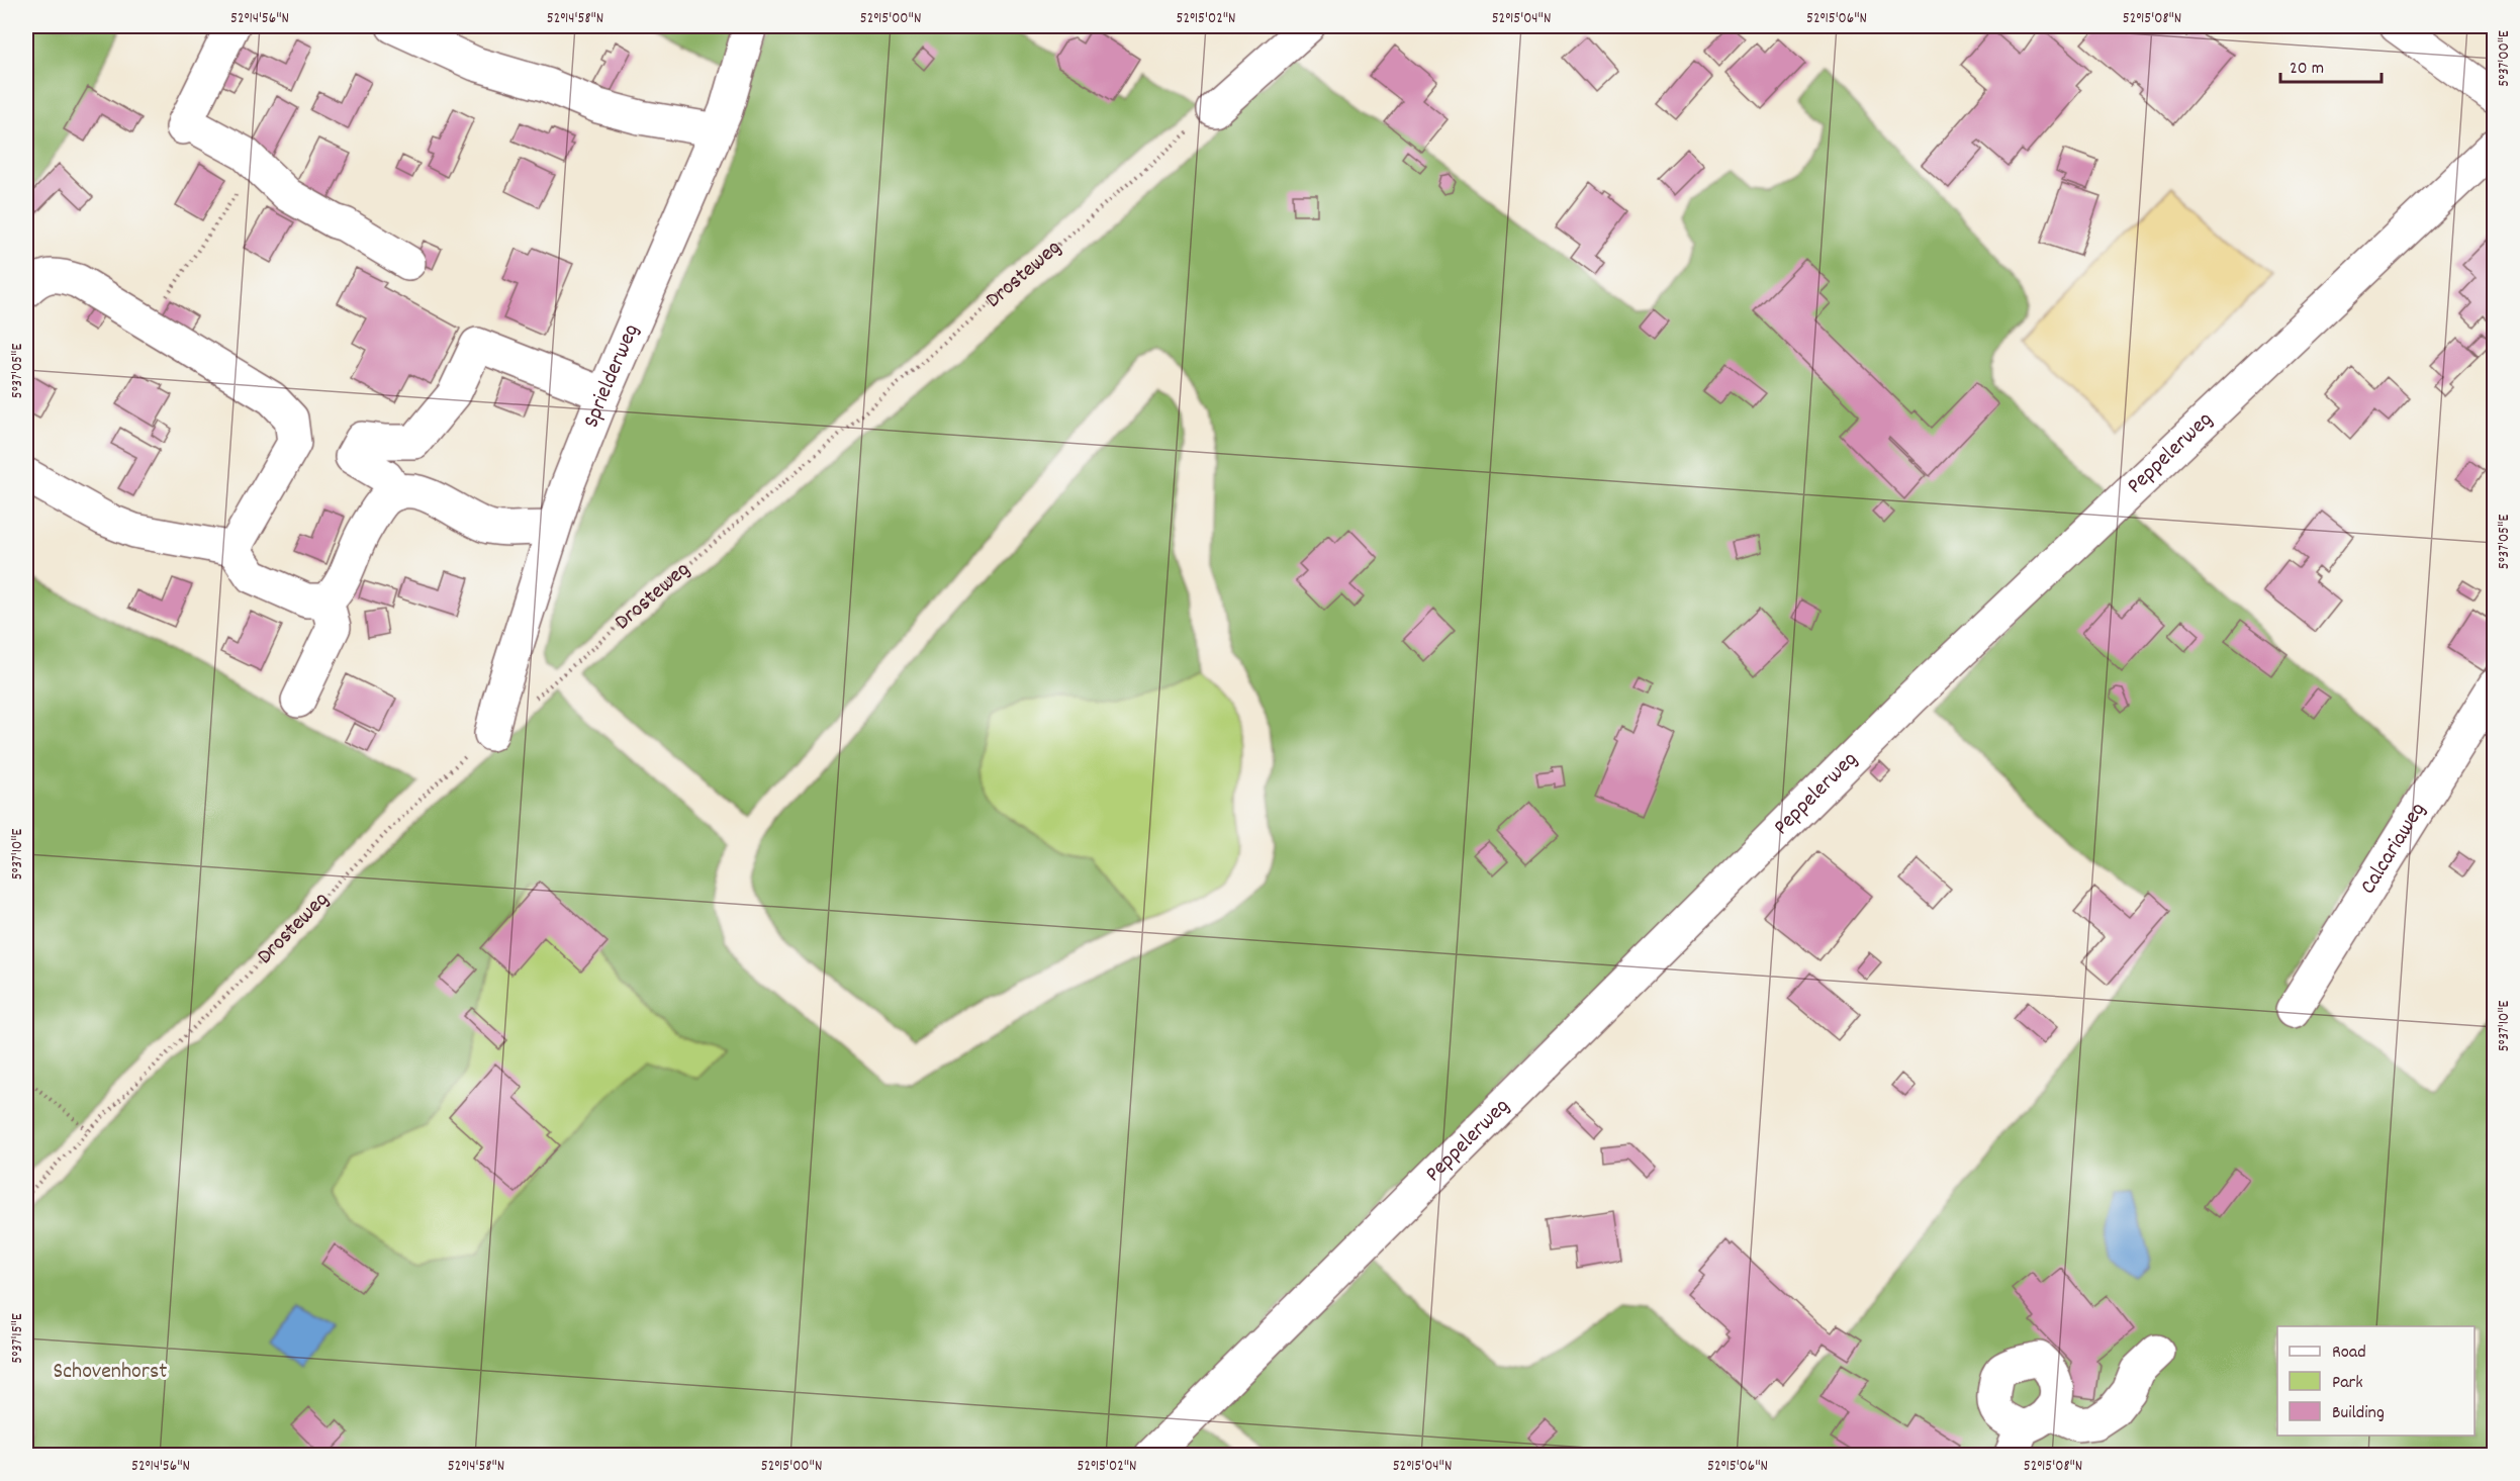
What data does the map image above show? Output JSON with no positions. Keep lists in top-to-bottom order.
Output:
{
  "streets": {
    "street": ["Sprielderweg", "Peppelerweg", "Calcariaweg"],
    "path": ["Drosteweg"]
  },
  "crossings": [
    ["Drosteweg", "Sprielderweg"]
  ],
  "parks": ["Schovenhorst"],
  "legend": ["Road", "Park", "Building"],
  "scale_bar": "20 m",
  "coordinates": [
    "52°14'56\"N",
    "52°14'58\"N",
    "52°15'00\"N",
    "52°15'02\"N",
    "52°15'04\"N",
    "52°15'06\"N",
    "52°15'08\"N",
    "5°37'00\"E",
    "5°37'05\"E",
    "5°37'10\"E",
    "5°37'15\"E"
  ]
}
